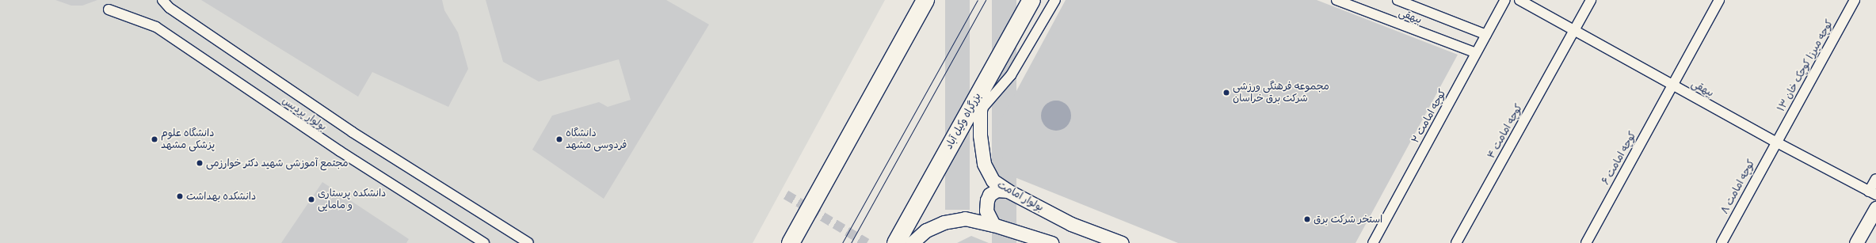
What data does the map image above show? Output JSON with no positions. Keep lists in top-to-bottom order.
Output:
{
  "streets": {
    "highway": ["بزرگراه وکیل آباد"],
    "main road": ["بولوار امامت"],
    "street": [
      "بیهقی",
      "کوچه میرزا کوچک خان ۱۳",
      "بولوار پردیس",
      "کوچه امامت ۲",
      "کوچه امامت ۴",
      "کوچه امامت ۶",
      "کوچه امامت ۸"
    ]
  },
  "crossings": [
    ["بیهقی", "کوچه میرزا کوچک خان ۱۳"],
    ["بیهقی", "کوچه امامت ۲"],
    ["بیهقی", "کوچه امامت ۴"],
    ["بیهقی", "کوچه امامت ۶"],
    ["بیهقی", "کوچه امامت ۸"],
    ["کوچه میرزا کوچک خان ۱۳", "کوچه امامت ۸"],
    ["بزرگراه وکیل آباد", "بولوار امامت"]
  ],
  "places": [
    "مجموعه فرهنگی ورزشی شرکت برق خراسان",
    "دانشگاه علوم پزشکی مشهد",
    "دانشگاه فردوسی مشهد",
    "مجتمع آموزشی شهید دکتر خوارزمی",
    "دانشکده بهداشت",
    "دانشکده پرستاری و مامایی",
    "استخر شرکت برق"
  ]
}
